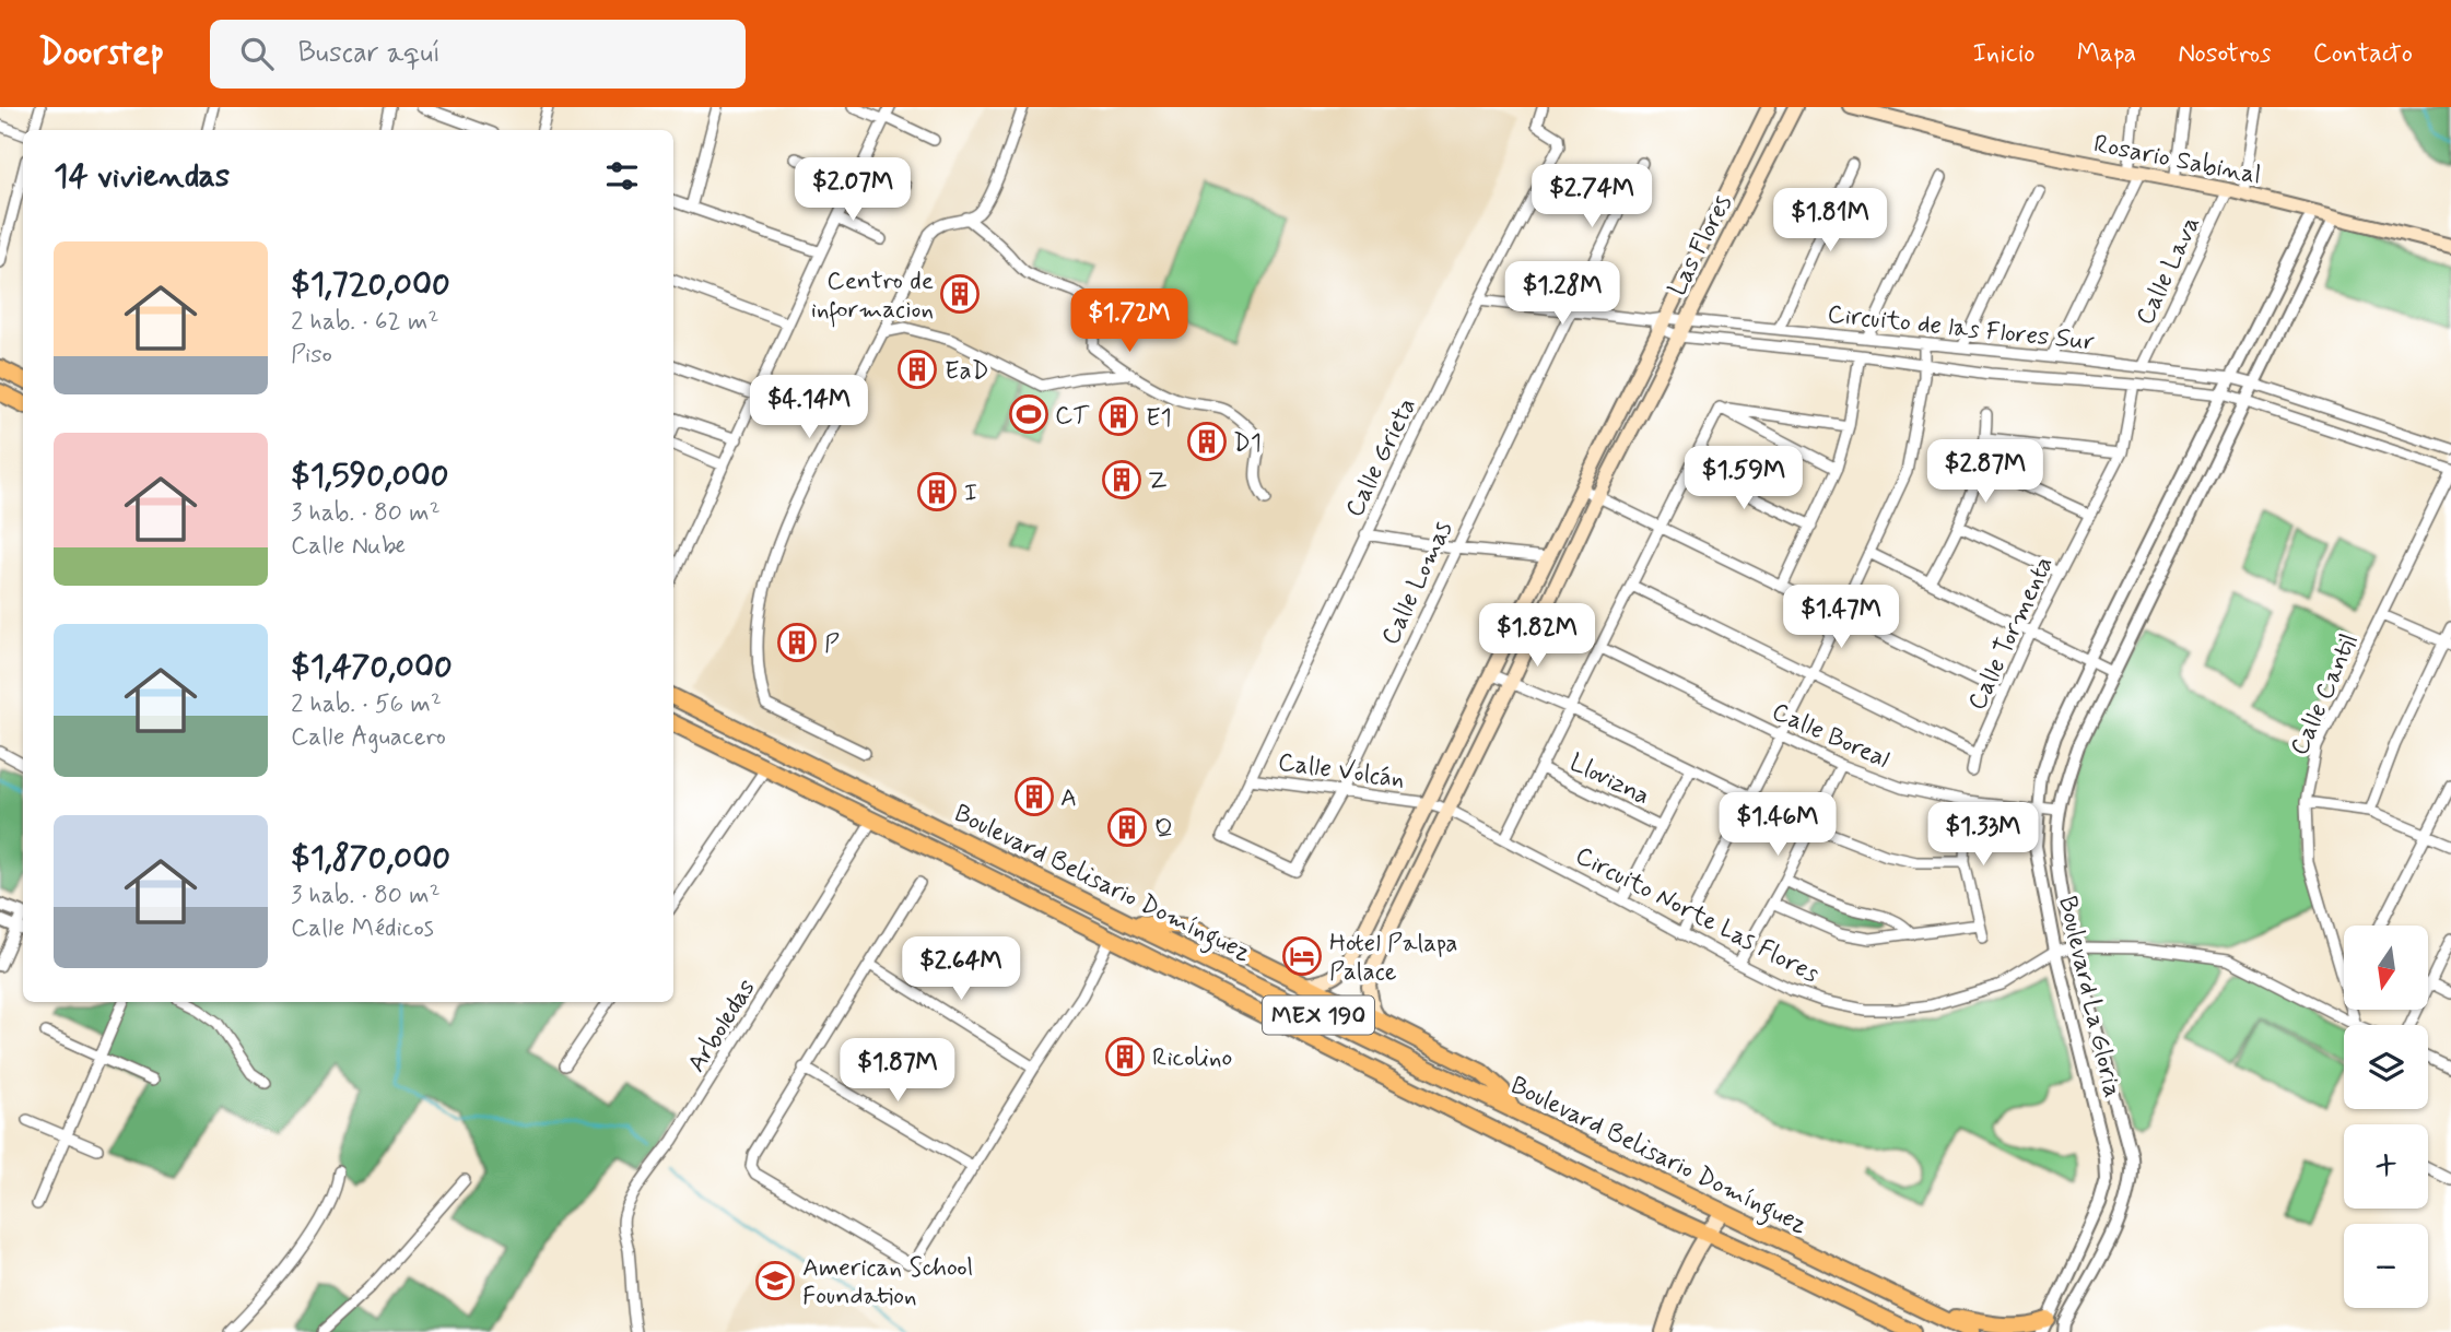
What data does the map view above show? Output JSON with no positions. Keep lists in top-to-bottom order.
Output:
{
  "streets": {
    "main road": [
      "Rosario Sabinal",
      "Las Flores",
      "Boulevard Belisario Domínguez",
      "MEX 190"
    ],
    "street": [
      "Calle Lava",
      "Circuito de las Flores Sur",
      "Calle Grieta",
      "Calle Lomas",
      "Calle Tormenta",
      "Calle Cantil",
      "Calle Boreal",
      "Calle Volcán",
      "Llovizna",
      "Circuito Norte Las Flores",
      "Boulevard La Gloria",
      "Arboledas"
    ]
  },
  "crossings": [
    ["Rosario Sabinal", "Calle Lava"],
    ["Rosario Sabinal", "Boulevard La Gloria"],
    ["Las Flores", "Circuito de las Flores Sur"],
    ["Las Flores", "Circuito Norte Las Flores"],
    ["Calle Lava", "Circuito de las Flores Sur"],
    ["Circuito de las Flores Sur", "Boulevard La Gloria"],
    ["Calle Grieta", "Calle Lomas"],
    ["Calle Grieta", "Calle Volcán"],
    ["Calle Lomas", "Calle Volcán"],
    ["Calle Cantil", "Circuito Norte Las Flores"],
    ["Calle Boreal", "Boulevard La Gloria"],
    ["Calle Volcán", "Circuito Norte Las Flores"],
    ["Boulevard Belisario Domínguez", "Arboledas"],
    ["Circuito Norte Las Flores", "Boulevard La Gloria"]
  ],
  "places": {
    "building": [
      "Centro de informacion",
      "EaD",
      "E1",
      "D1",
      "Z",
      "I",
      "P",
      "A",
      "Q",
      "Ricolino"
    ],
    "sports": ["CT"],
    "hotel": ["Hotel Palapa Palace"],
    "school or university": ["American School Foundation"]
  },
  "north": "bottom",
  "page": {
    "header": "Doorstep",
    "search": "Buscar aquí",
    "nav": [
      "Inicio",
      "Mapa",
      "Nosotros",
      "Contacto"
    ],
    "heading": "14 viviendas",
    "price": [
      "$2.07M",
      "$2.74M",
      "$1.81M",
      "$1.28M",
      "$1.72M",
      "$4.14M",
      "$2.87M",
      "$1.59M",
      "$1.47M",
      "$1.82M",
      "$1.46M",
      "$1.33M",
      "$2.64M",
      "$1.87M"
    ],
    "list": [
      {
        "name": "$1,720,000",
        "note": "2 hab. · 62 m² · Piso"
      },
      {
        "name": "$1,590,000",
        "note": "3 hab. · 80 m² · Calle Nube"
      },
      {
        "name": "$1,470,000",
        "note": "2 hab. · 56 m² · Calle Aguacero"
      },
      {
        "name": "$1,870,000",
        "note": "3 hab. · 80 m² · Calle Médicos"
      }
    ],
    "map_buttons": ["+", "−"]
  }
}
